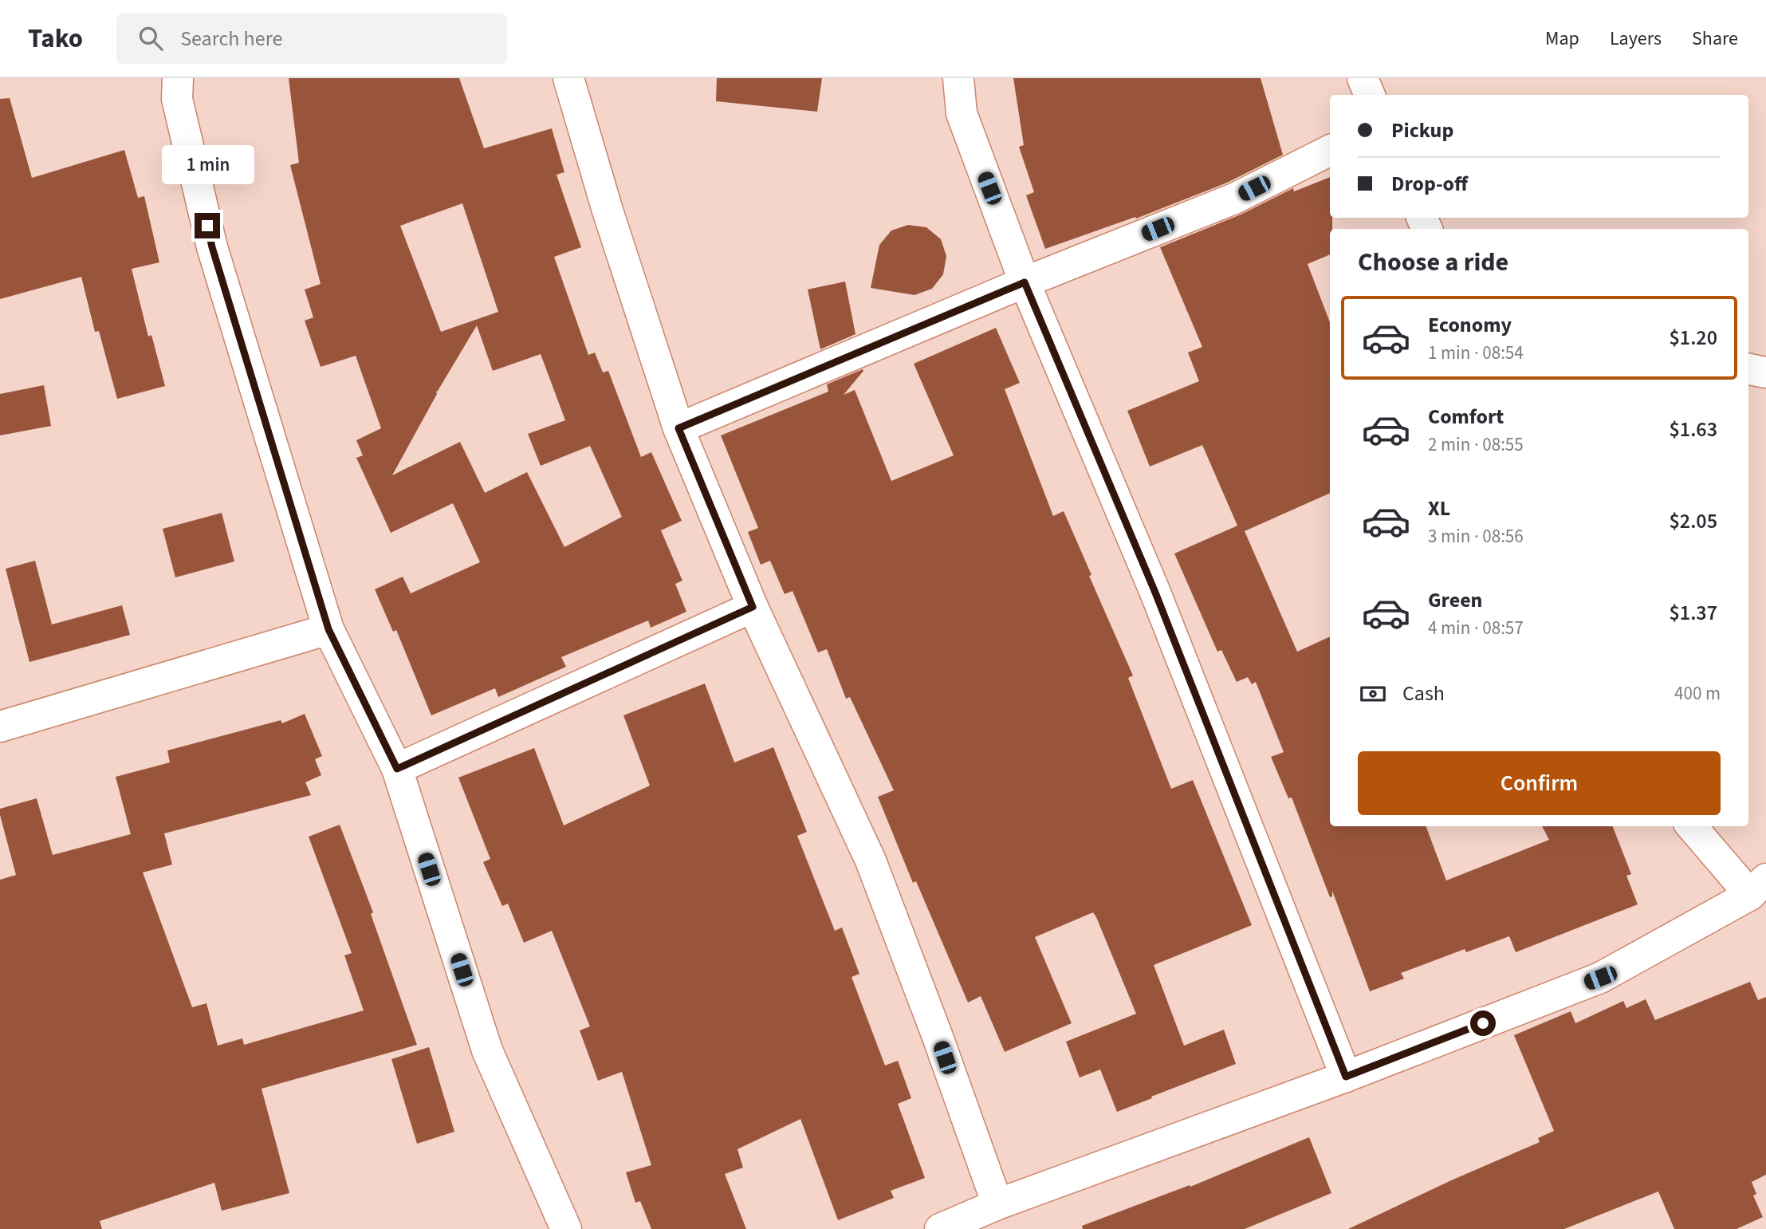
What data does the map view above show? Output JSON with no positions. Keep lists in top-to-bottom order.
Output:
{
  "page": {
    "header": "Tako",
    "search": "Search here",
    "nav": ["Map", "Layers", "Share"],
    "banner": ["Pickup", "Drop-off"],
    "bubble": "1 min",
    "heading": "Choose a ride",
    "list": [
      {
        "name": "Economy",
        "note": "1 min · 08:54",
        "value": "$1.20"
      },
      {
        "name": "Comfort",
        "note": "2 min · 08:55",
        "value": "$1.63"
      },
      {
        "name": "XL",
        "note": "3 min · 08:56",
        "value": "$2.05"
      },
      {
        "name": "Green",
        "note": "4 min · 08:57",
        "value": "$1.37"
      }
    ],
    "pay": ["Cash", "400 m"],
    "buttons": "Confirm"
  }
}
